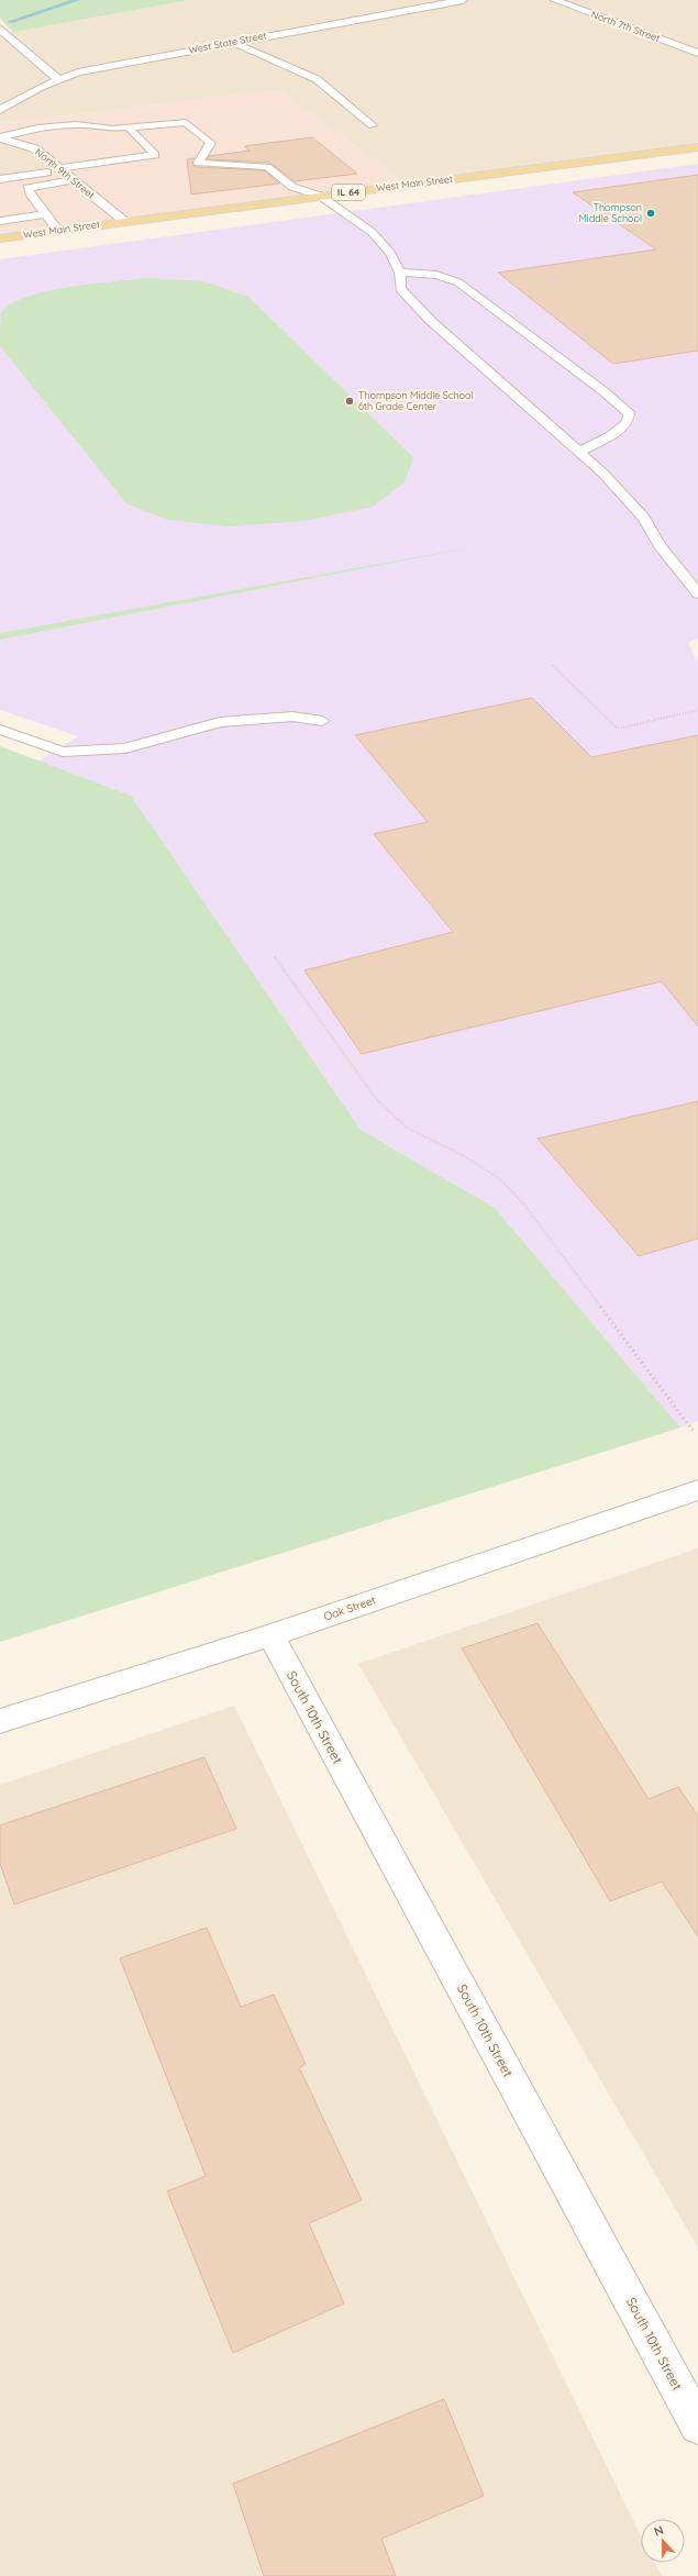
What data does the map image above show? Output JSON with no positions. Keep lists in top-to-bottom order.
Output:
{
  "streets": {
    "main road": ["West Main Street", "IL 64"],
    "street": [
      "North 7th Street",
      "West State Street",
      "North 9th Street",
      "Oak Street",
      "South 10th Street"
    ]
  },
  "crossings": [
    ["North 9th Street", "West Main Street"],
    ["Oak Street", "South 10th Street"]
  ],
  "places": ["Thompson Middle School", "Thompson Middle School 6th Grade Center"],
  "north": "top"
}
